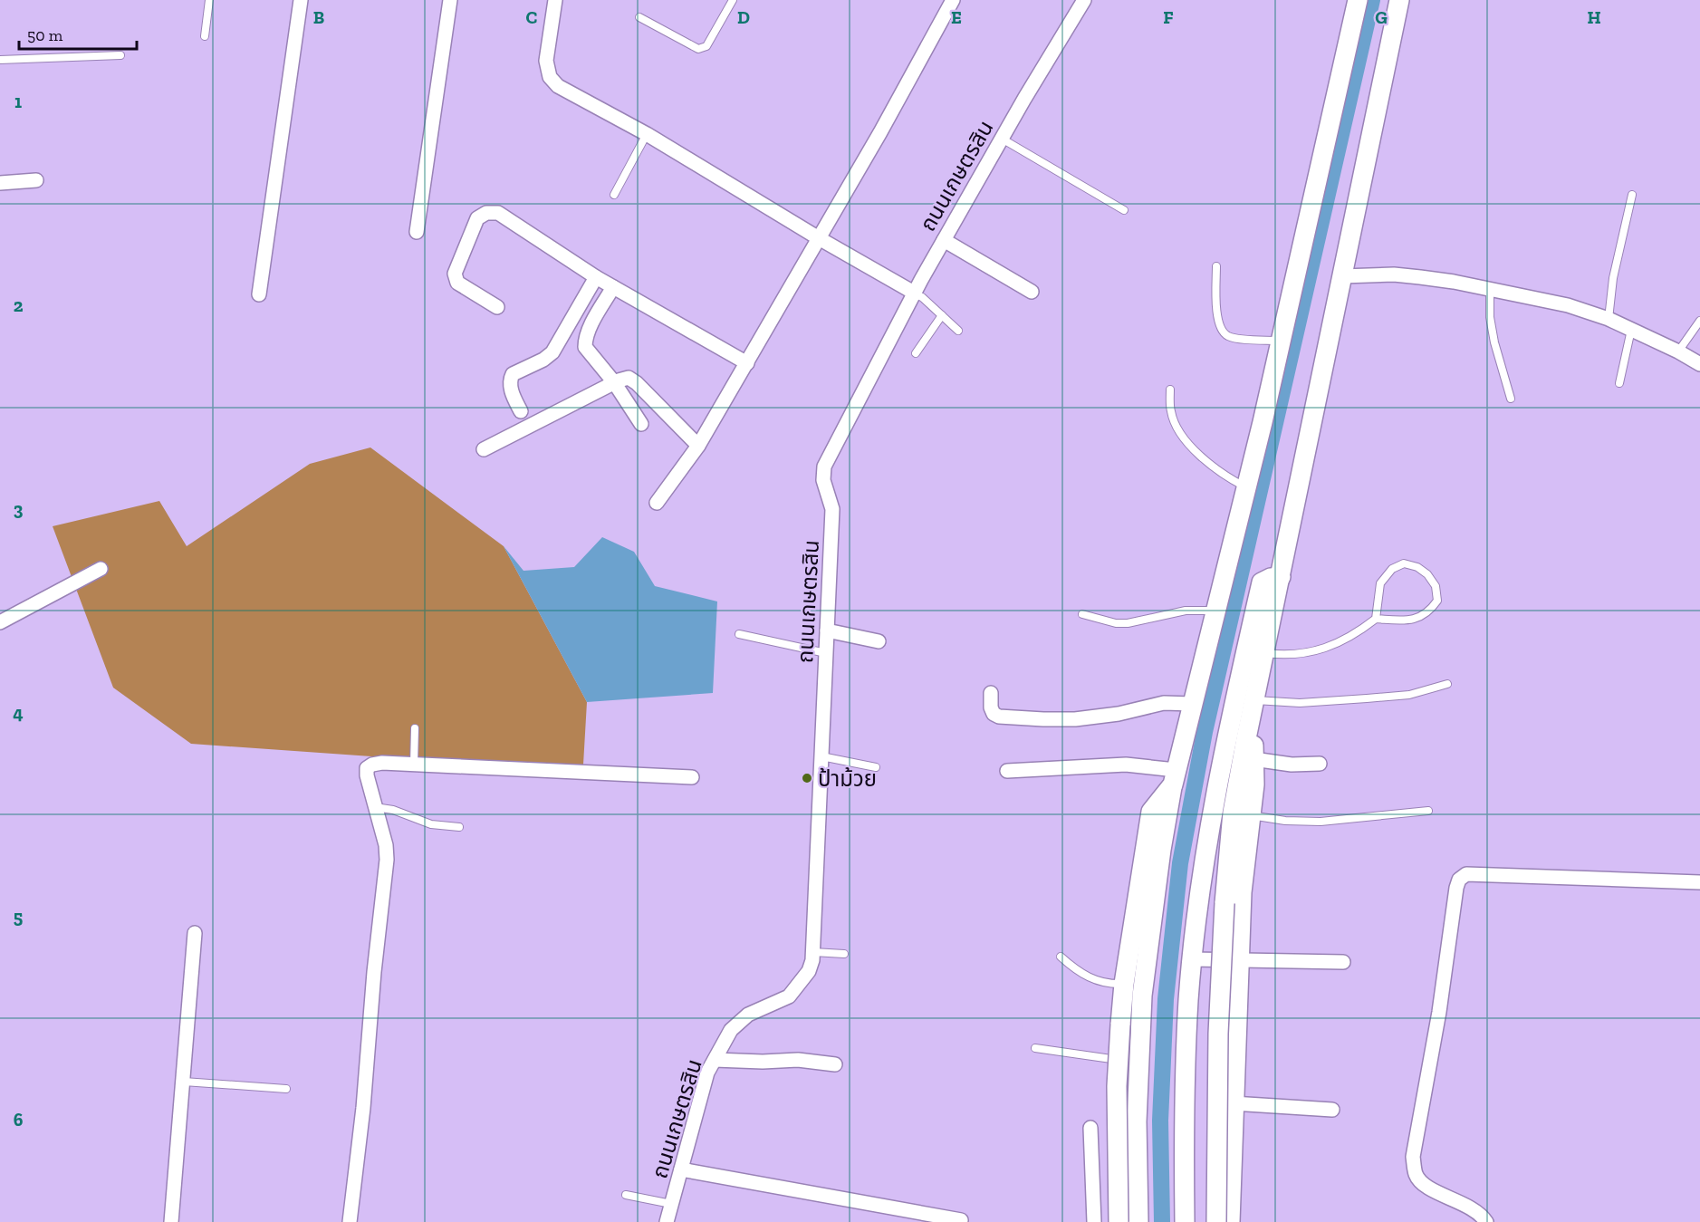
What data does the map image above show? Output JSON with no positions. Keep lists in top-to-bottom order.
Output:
{
  "streets": {
    "street": ["ถนนเกษตรสิน"]
  },
  "places": ["ป้าม้วย"],
  "scale_bar": "50 m",
  "grid": {
    "columns": [
      "B",
      "C",
      "D",
      "E",
      "F",
      "G",
      "H"
    ],
    "rows": [
      "1",
      "2",
      "3",
      "4",
      "5",
      "6"
    ]
  }
}
